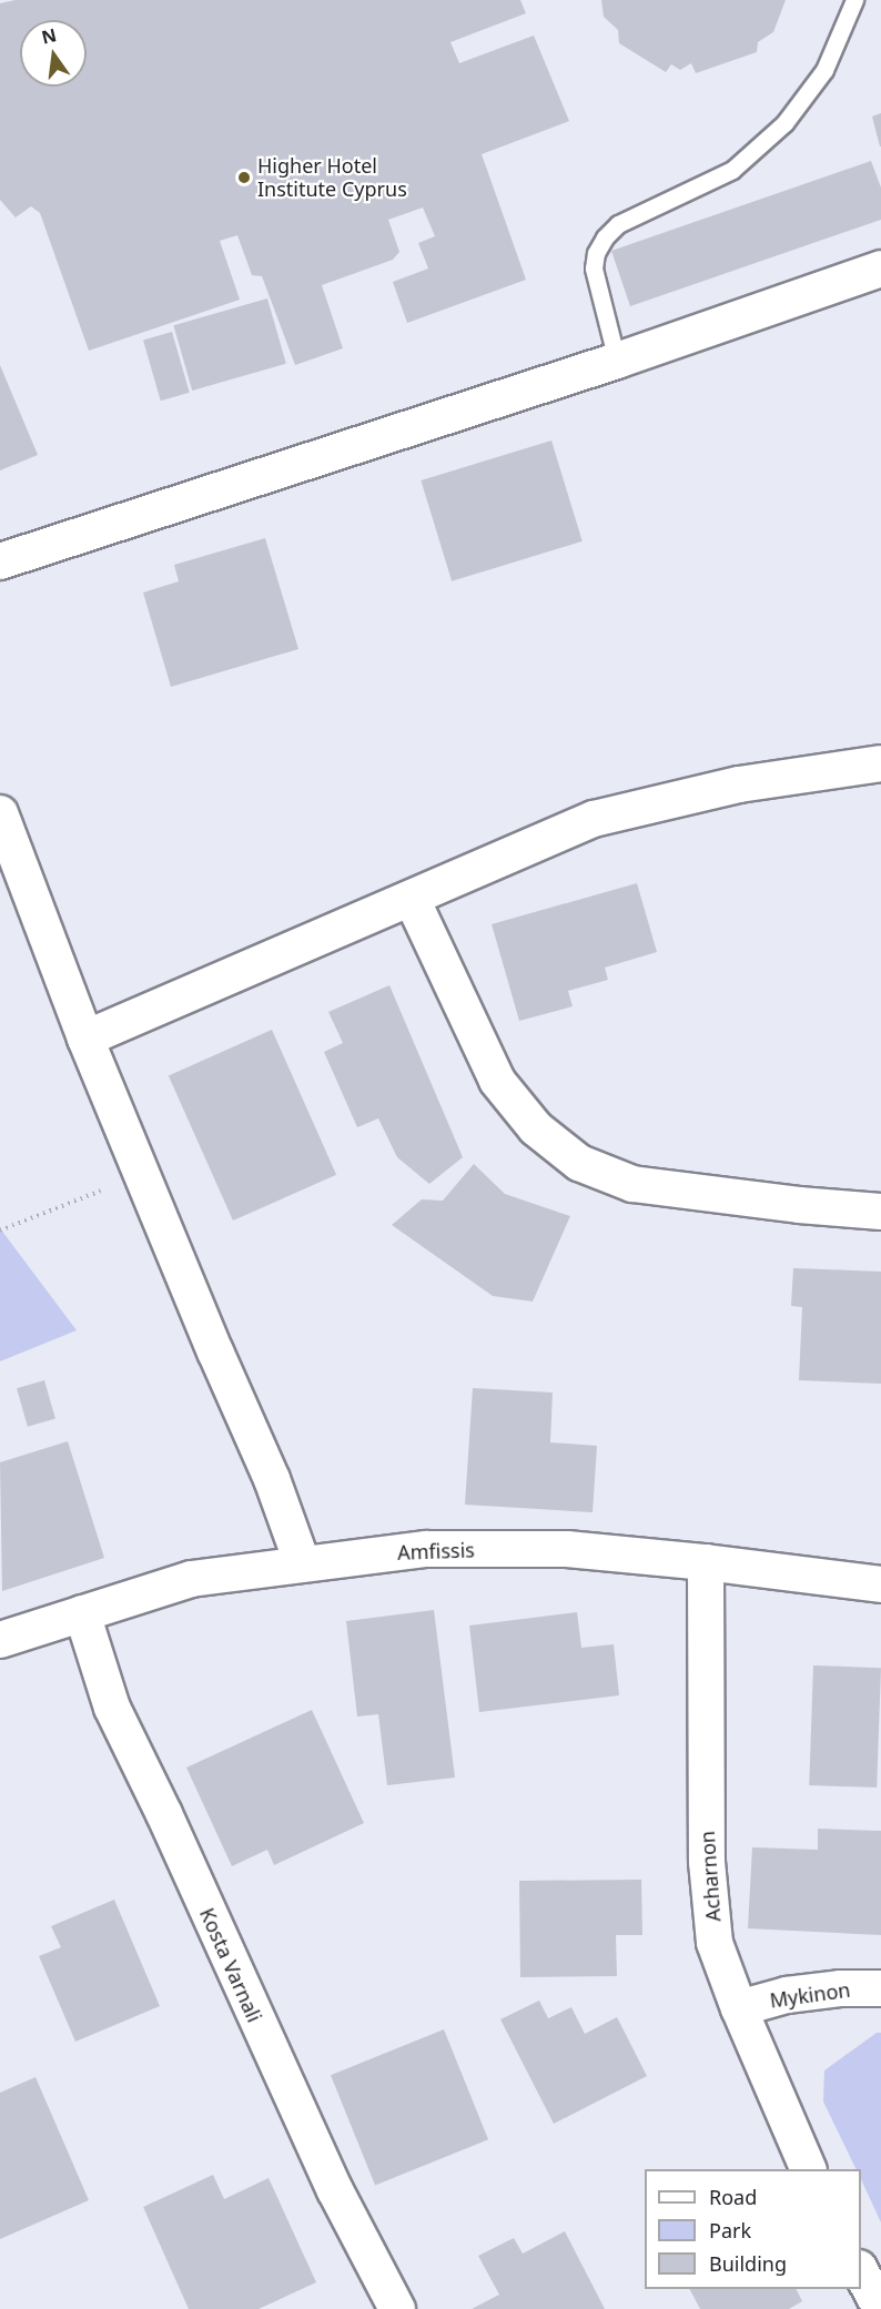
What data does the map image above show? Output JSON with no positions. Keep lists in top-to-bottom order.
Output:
{
  "streets": {
    "street": [
      "Amfissis",
      "Acharnon",
      "Kosta Varnali",
      "Mykinon"
    ]
  },
  "crossings": [
    ["Amfissis", "Acharnon"],
    ["Amfissis", "Kosta Varnali"],
    ["Acharnon", "Mykinon"]
  ],
  "places": ["Higher Hotel Institute Cyprus"],
  "legend": ["Road", "Park", "Building"],
  "north": "top"
}
